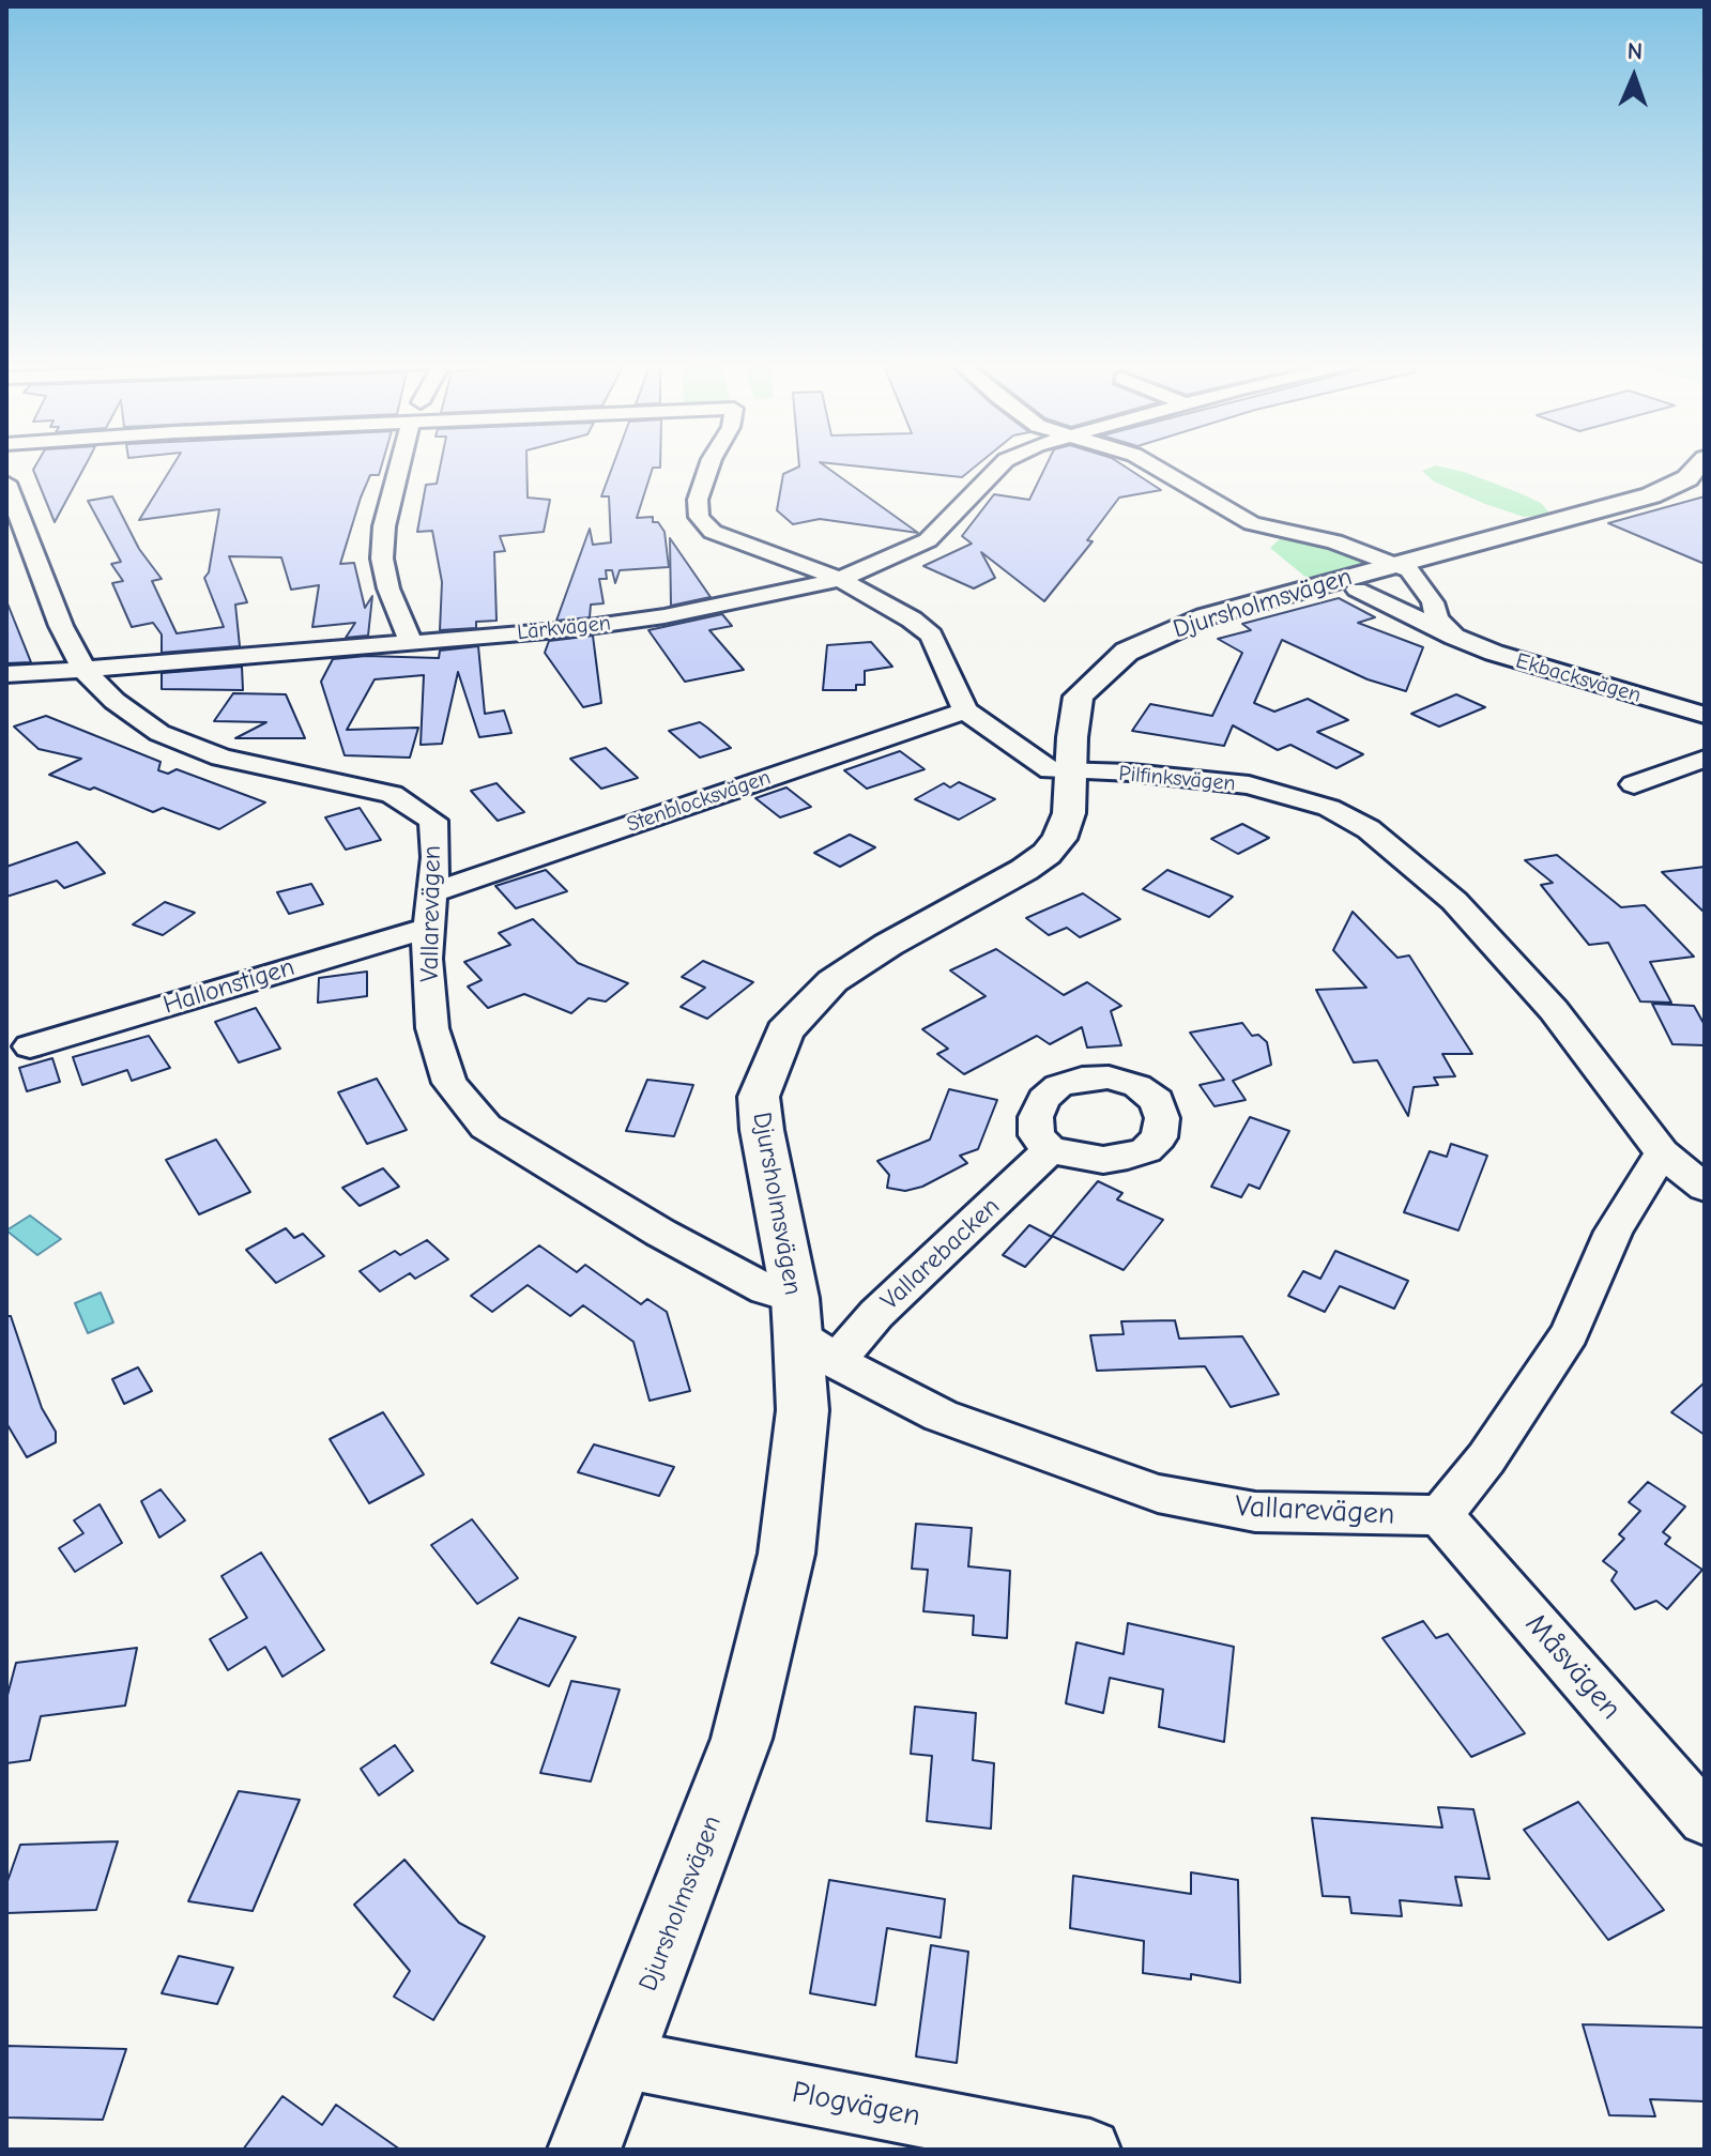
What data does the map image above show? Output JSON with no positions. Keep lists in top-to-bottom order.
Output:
{
  "streets": {
    "street": [
      "Djursholmsvägen",
      "Lärkvägen",
      "Ekbacksvägen",
      "Pilfinksvägen",
      "Stenblocksvägen",
      "Vallarevägen",
      "Hallonstigen",
      "Vallarebacken",
      "Måsvägen",
      "Plogvägen"
    ]
  },
  "crossings": [
    ["Djursholmsvägen", "Pilfinksvägen"],
    ["Djursholmsvägen", "Vallarevägen"],
    ["Djursholmsvägen", "Plogvägen"],
    ["Lärkvägen", "Vallarevägen"],
    ["Pilfinksvägen", "Stenblocksvägen"],
    ["Stenblocksvägen", "Vallarevägen"],
    ["Vallarevägen", "Hallonstigen"],
    ["Vallarevägen", "Vallarebacken"],
    ["Vallarevägen", "Måsvägen"]
  ],
  "north": "top"
}
